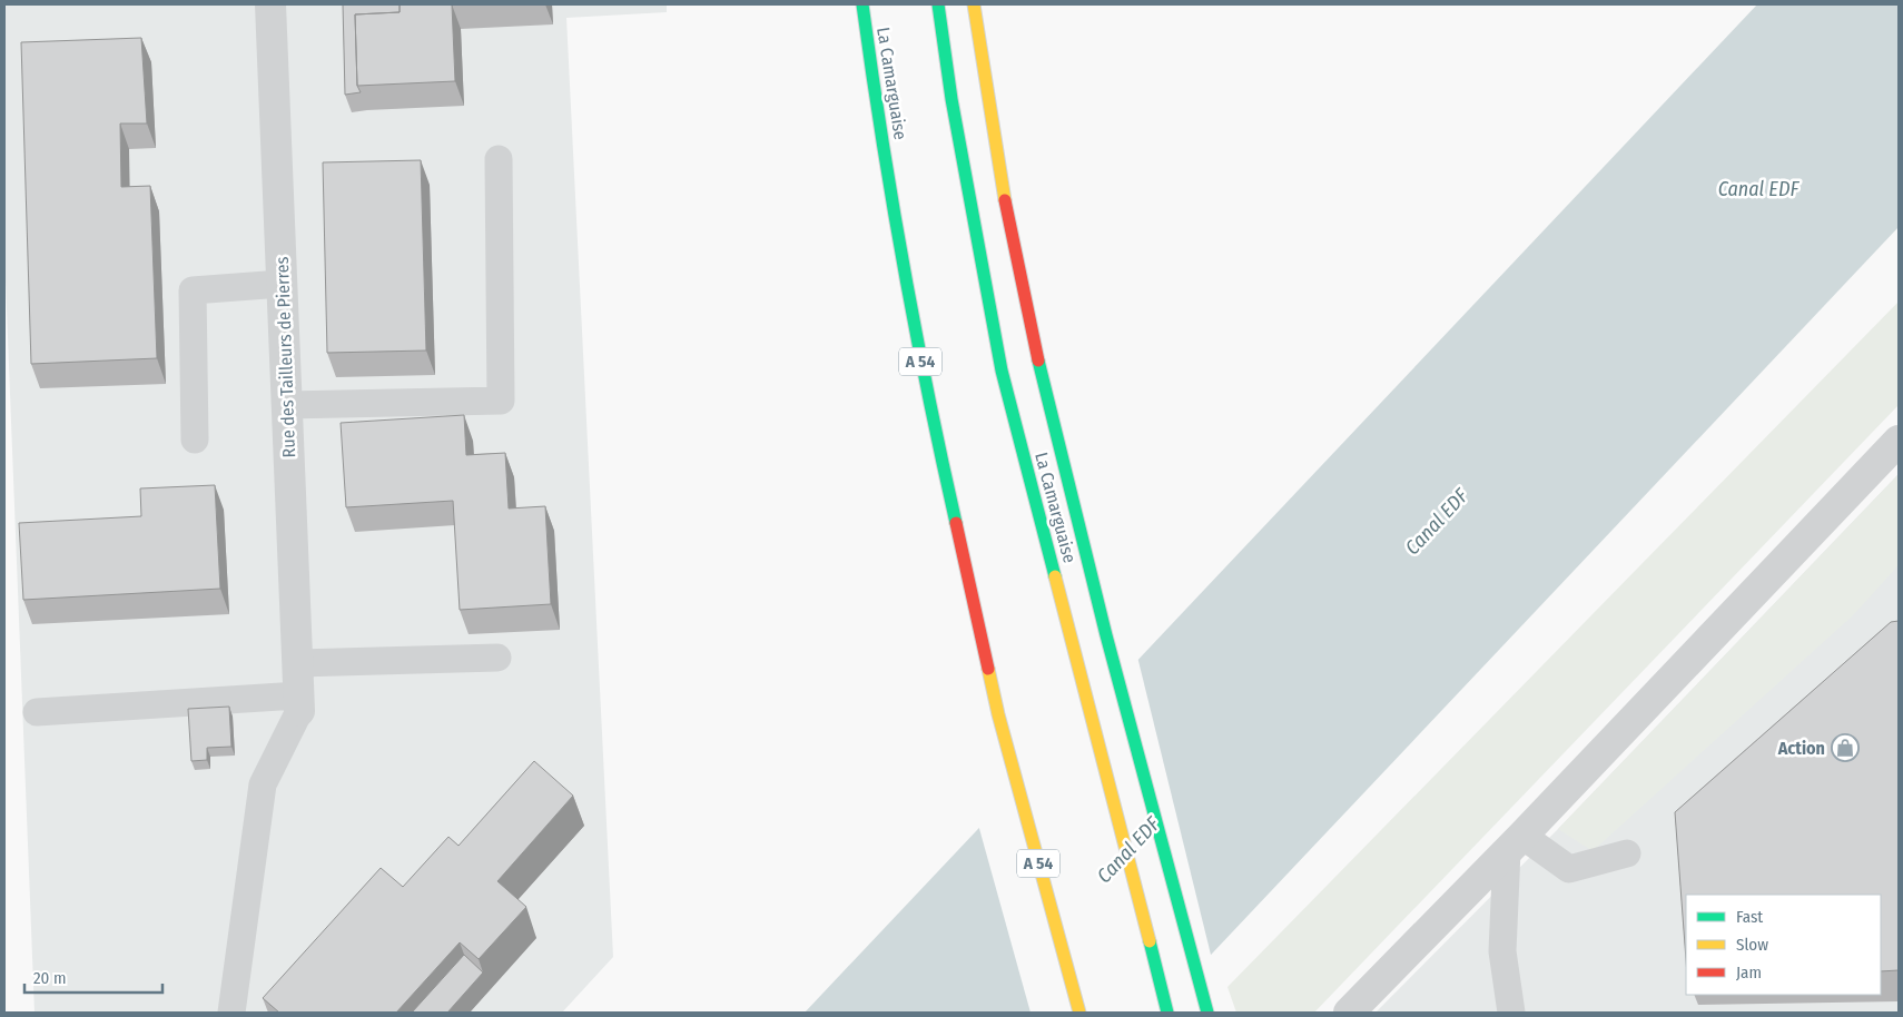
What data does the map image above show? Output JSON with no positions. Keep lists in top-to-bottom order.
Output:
{
  "streets": {
    "highway": ["La Camarguaise", "A 54"],
    "street": ["Rue des Tailleurs de Pierres"]
  },
  "water": ["Canal EDF"],
  "places": {
    "shop": ["Action"]
  },
  "legend": ["Fast", "Slow", "Jam"],
  "scale_bar": "20 m"
}
